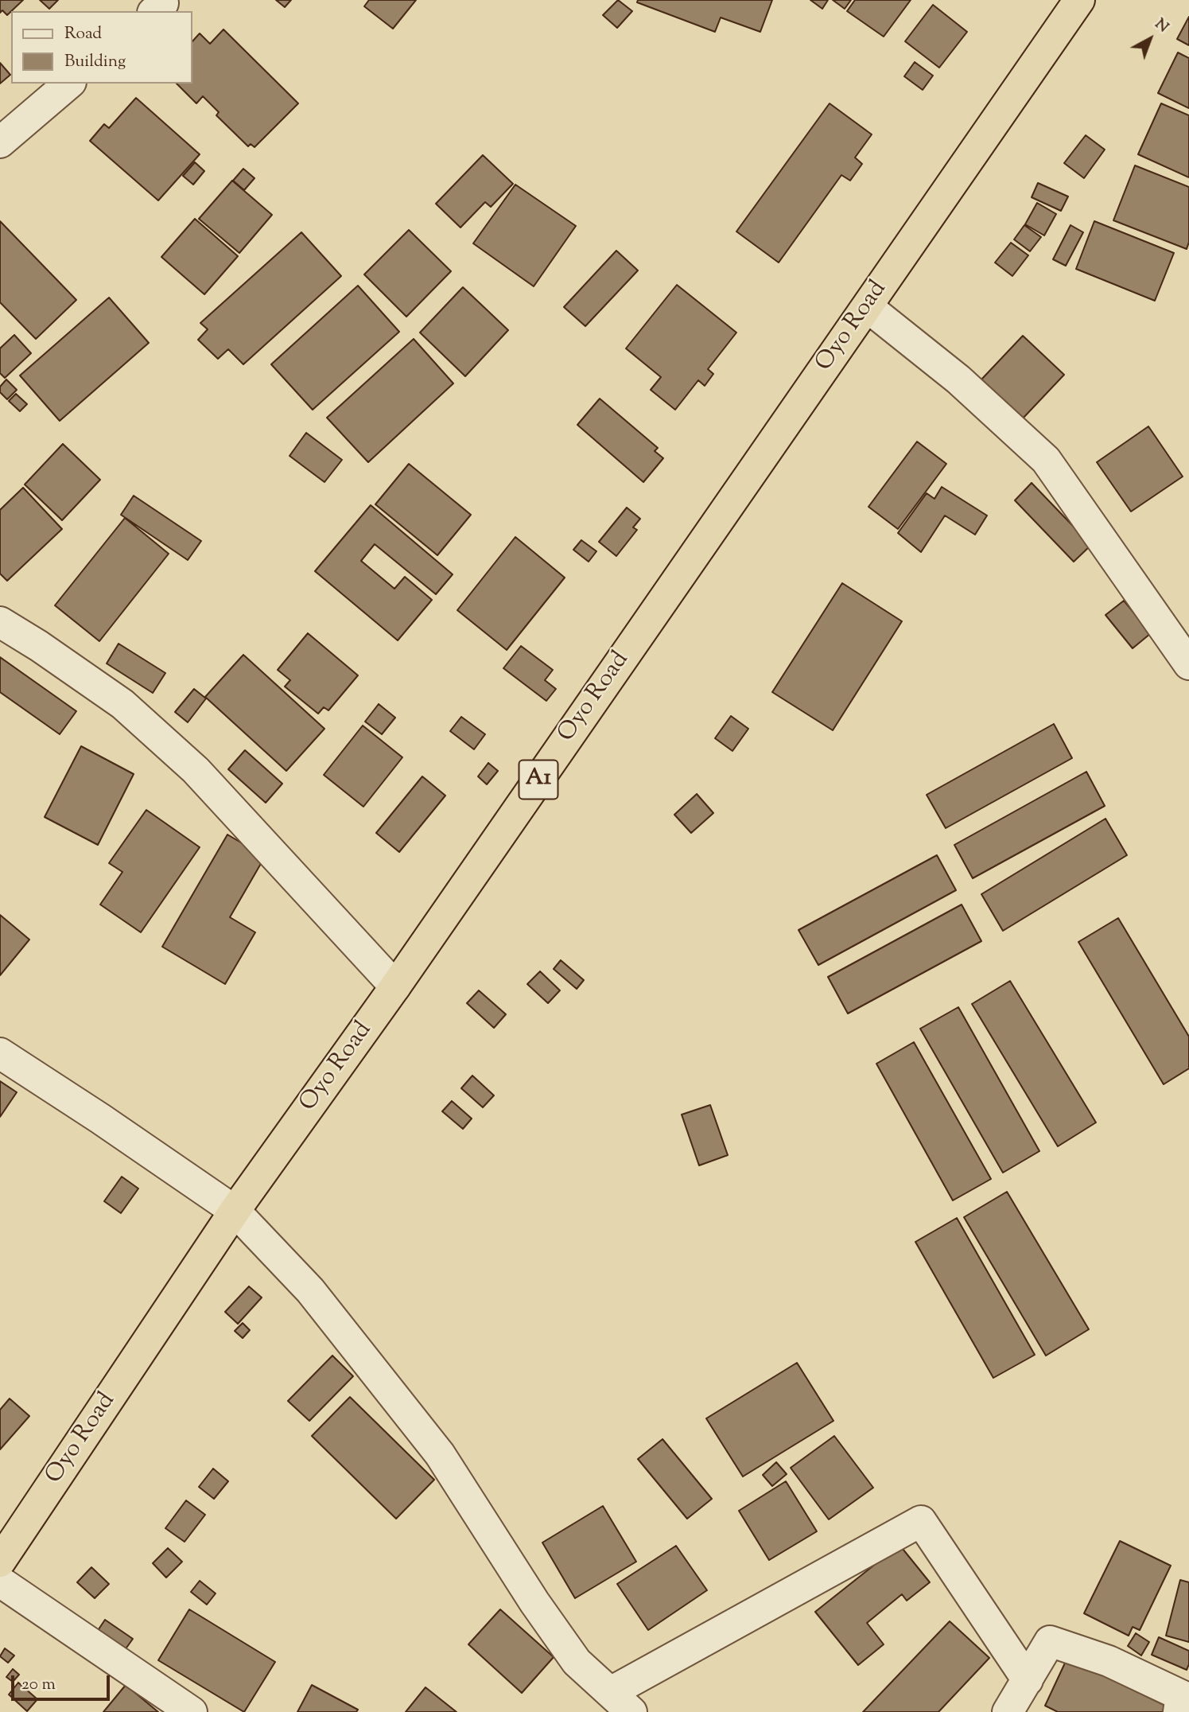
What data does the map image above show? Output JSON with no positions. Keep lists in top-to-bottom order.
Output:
{
  "streets": {
    "highway": ["Oyo Road", "A1"]
  },
  "legend": ["Road", "Building"],
  "scale_bar": "20 m",
  "north": "top right"
}
